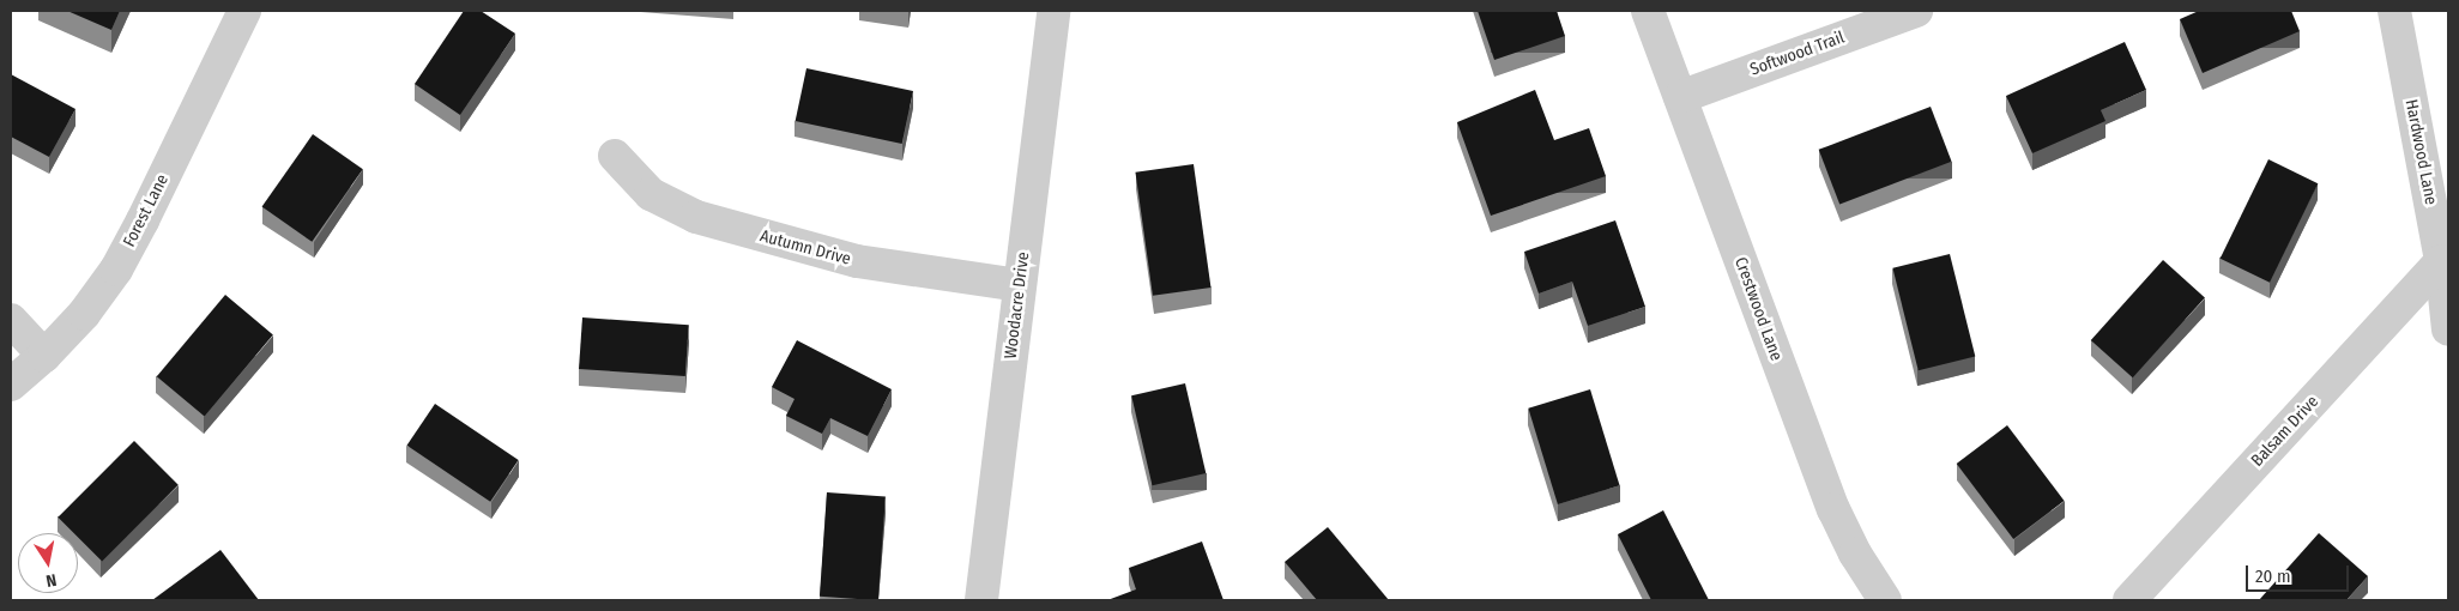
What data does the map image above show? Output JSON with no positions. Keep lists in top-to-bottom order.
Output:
{
  "streets": {
    "street": [
      "Softwood Trail",
      "Hardwood Lane",
      "Forest Lane",
      "Autumn Drive",
      "Woodacre Drive",
      "Crestwood Lane",
      "Balsam Drive"
    ]
  },
  "crossings": [
    ["Softwood Trail", "Crestwood Lane"],
    ["Hardwood Lane", "Balsam Drive"],
    ["Autumn Drive", "Woodacre Drive"]
  ],
  "scale_bar": "20 m",
  "north": "bottom"
}
